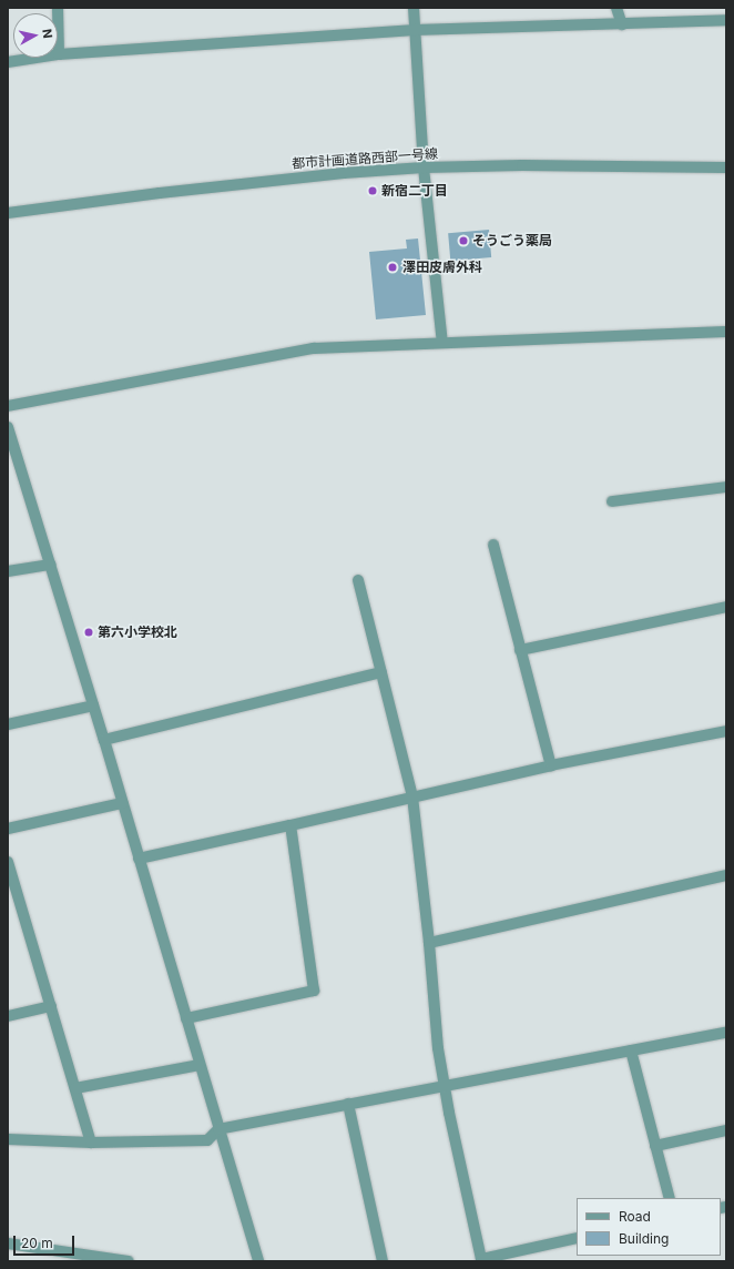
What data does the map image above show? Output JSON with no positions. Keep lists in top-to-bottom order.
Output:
{
  "streets": {
    "street": ["都市計画道路西部一号線"]
  },
  "places": [
    "新宿二丁目",
    "そうごう薬局",
    "澤田皮膚外科",
    "第六小学校北"
  ],
  "legend": ["Road", "Building"],
  "scale_bar": "20 m",
  "north": "right"
}
